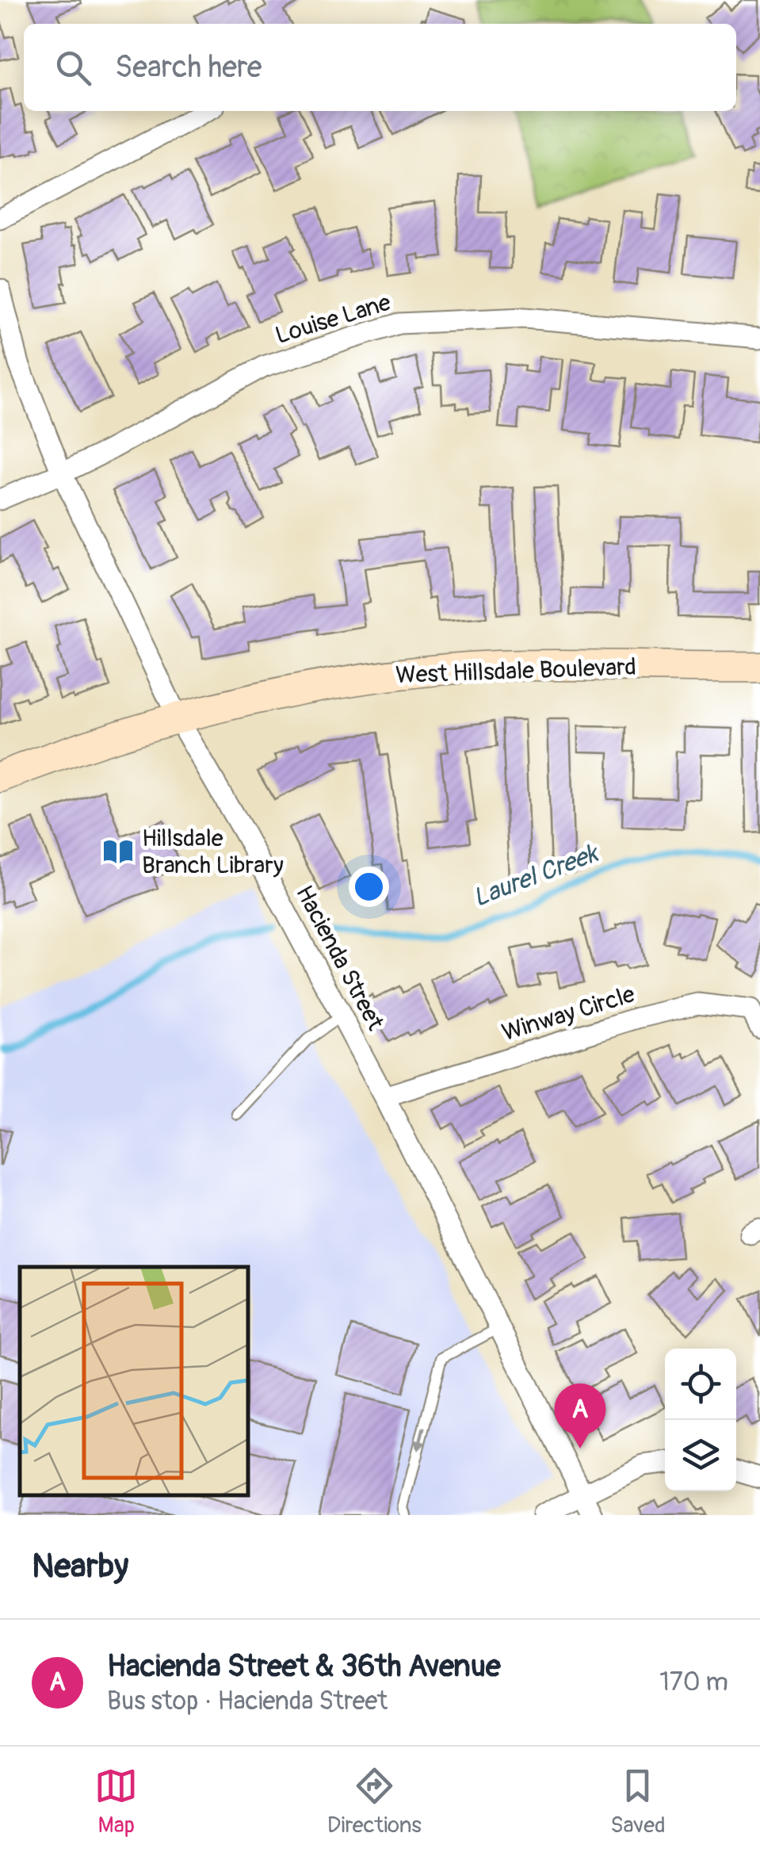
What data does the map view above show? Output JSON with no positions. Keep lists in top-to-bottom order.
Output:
{
  "streets": {
    "main road": ["West Hillsdale Boulevard"],
    "street": ["Louise Lane", "Hacienda Street", "Winway Circle"]
  },
  "crossings": [
    ["Louise Lane", "Hacienda Street"],
    ["West Hillsdale Boulevard", "Hacienda Street"],
    ["Hacienda Street", "Winway Circle"]
  ],
  "water": ["Laurel Creek"],
  "places": {
    "library": ["Hillsdale Branch Library"]
  },
  "page": {
    "search": "Search here",
    "pins": "A",
    "heading": "Nearby",
    "list": [
      {
        "mark": "A",
        "name": "Hacienda Street & 36th Avenue",
        "note": "Bus stop · Hacienda Street",
        "value": "170 m"
      }
    ],
    "nav": ["Map", "Directions", "Saved"]
  }
}
